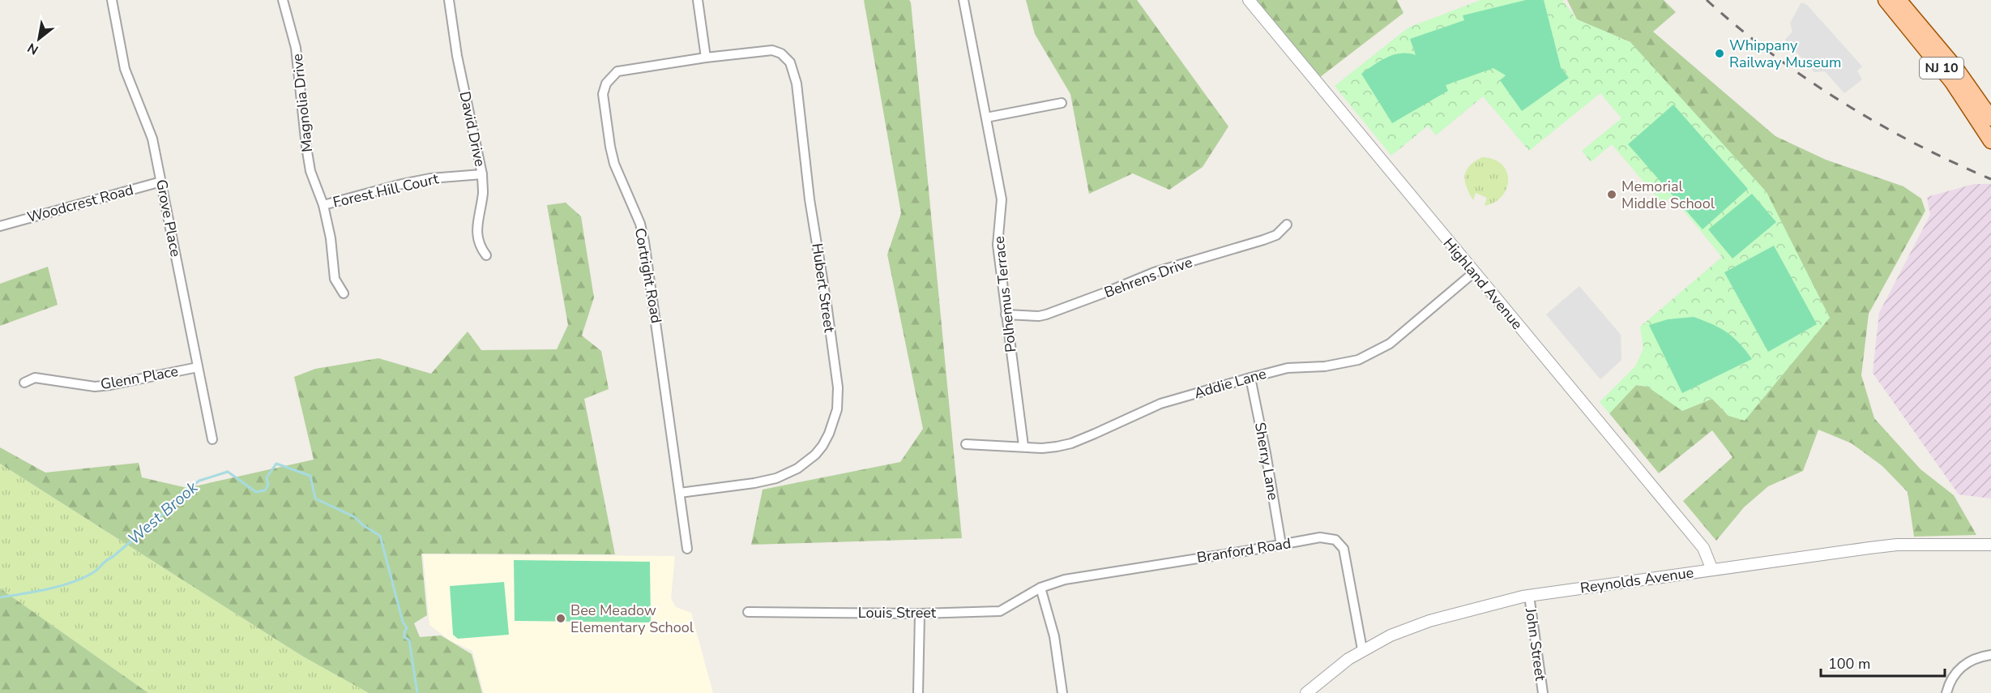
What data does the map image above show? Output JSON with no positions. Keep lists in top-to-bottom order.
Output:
{
  "streets": {
    "main road": ["NJ 10"],
    "street": [
      "Magnolia Drive",
      "David Drive",
      "Forest Hill Court",
      "Woodcrest Road",
      "Grove Place",
      "Cortright Road",
      "Behrens Drive",
      "Highland Avenue",
      "Hubert Street",
      "Polhemus Terrace",
      "Glenn Place",
      "Addie Lane",
      "Sherry Lane",
      "Branford Road",
      "Reynolds Avenue",
      "Louis Street",
      "John Street"
    ]
  },
  "crossings": [
    ["Magnolia Drive", "Forest Hill Court"],
    ["David Drive", "Forest Hill Court"],
    ["Woodcrest Road", "Grove Place"],
    ["Grove Place", "Glenn Place"],
    ["Cortright Road", "Hubert Street"],
    ["Behrens Drive", "Polhemus Terrace"],
    ["Highland Avenue", "Addie Lane"],
    ["Highland Avenue", "Reynolds Avenue"],
    ["Polhemus Terrace", "Addie Lane"],
    ["Addie Lane", "Sherry Lane"],
    ["Sherry Lane", "Branford Road"],
    ["Branford Road", "Reynolds Avenue"],
    ["Branford Road", "Louis Street"],
    ["Reynolds Avenue", "John Street"]
  ],
  "water": ["West Brook"],
  "places": ["Whippany Railway Museum", "Memorial Middle School", "Bee Meadow Elementary School"],
  "scale_bar": "100 m",
  "north": "bottom left"
}
